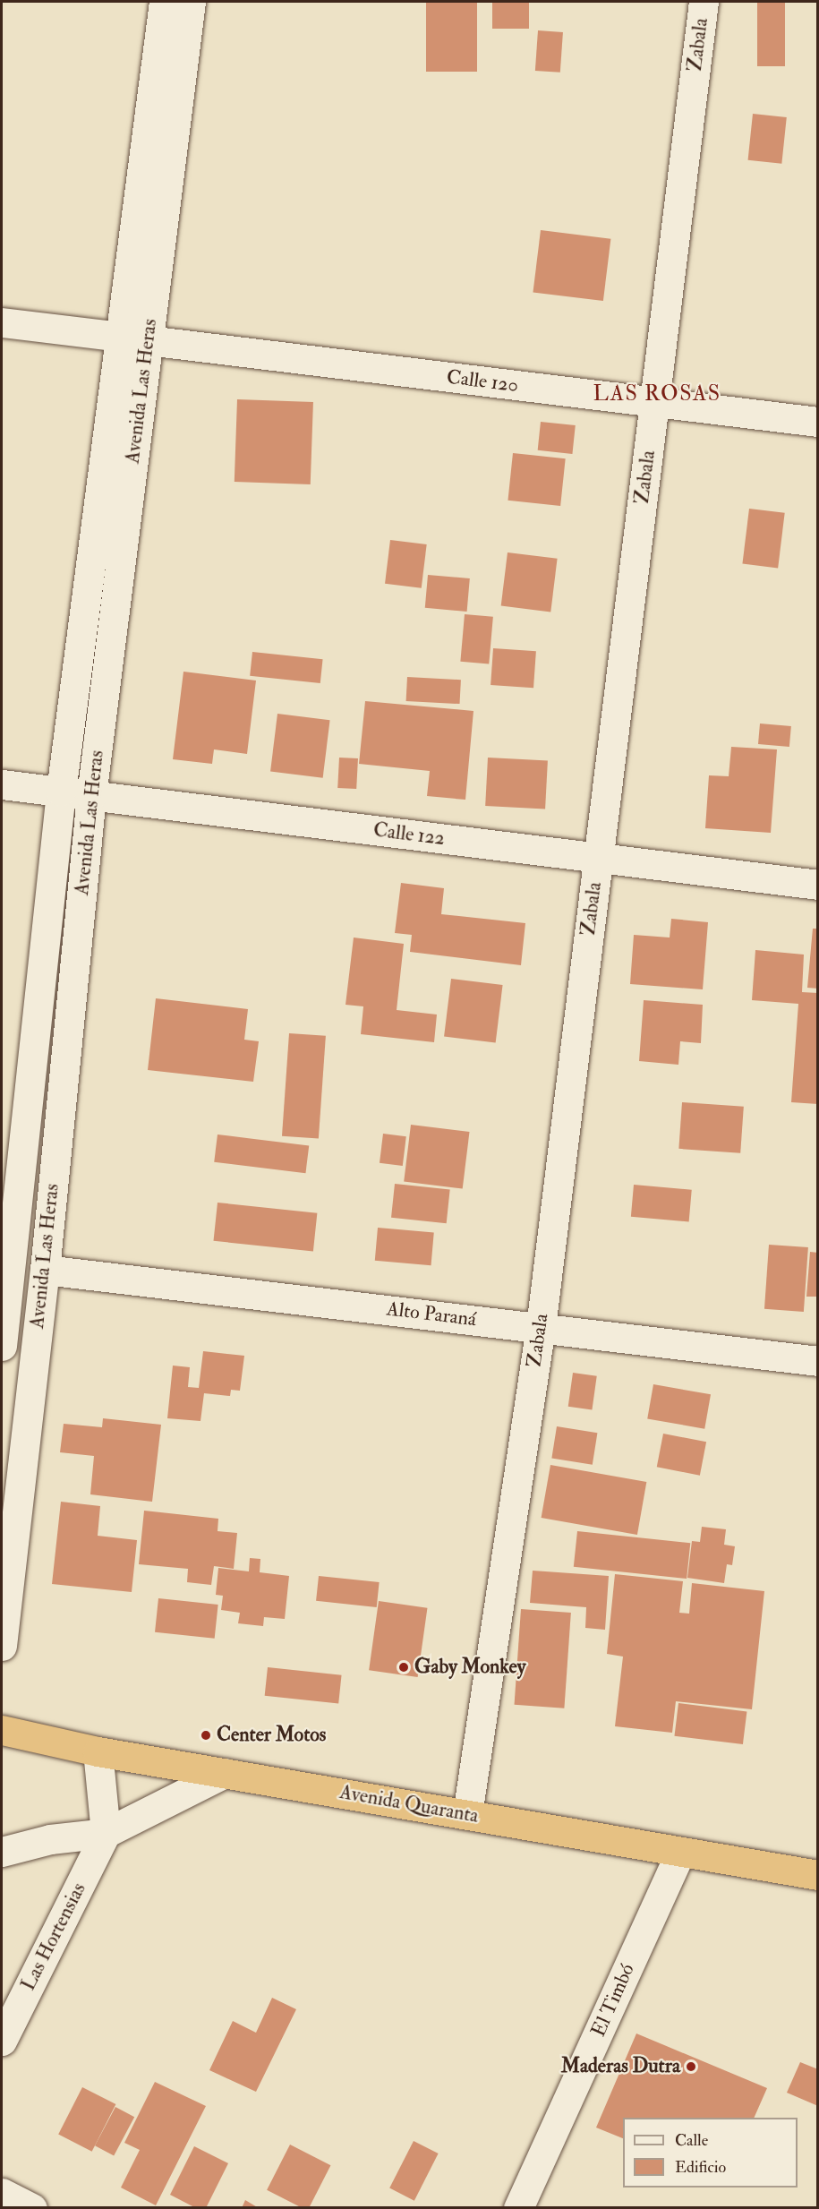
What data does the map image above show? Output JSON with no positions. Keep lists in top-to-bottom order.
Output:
{
  "streets": {
    "highway": ["Avenida Quaranta"],
    "street": [
      "Zabala",
      "Calle 120",
      "Avenida Las Heras",
      "Calle 122",
      "Alto Paraná",
      "Las Hortensias",
      "El Timbó"
    ]
  },
  "crossings": [
    ["Zabala", "Calle 120"],
    ["Zabala", "Calle 122"],
    ["Zabala", "Alto Paraná"],
    ["Zabala", "Avenida Quaranta"],
    ["Calle 120", "Avenida Las Heras"],
    ["Avenida Las Heras", "Calle 122"],
    ["Avenida Las Heras", "Alto Paraná"],
    ["Avenida Quaranta", "El Timbó"]
  ],
  "districts": ["LAS ROSAS"],
  "places": ["Gaby Monkey", "Center Motos", "Maderas Dutra"],
  "legend": ["Calle", "Edificio"]
}
